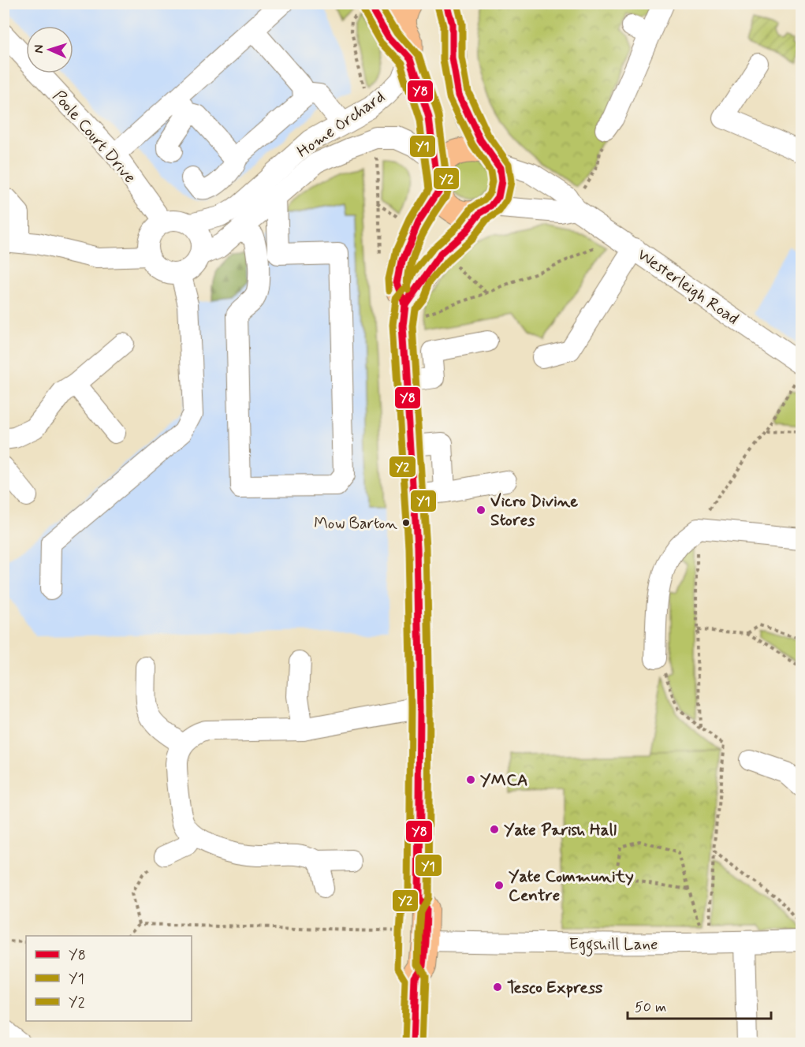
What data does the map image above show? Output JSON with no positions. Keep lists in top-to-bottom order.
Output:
{
  "streets": {
    "street": [
      "Home Orchard",
      "Poole Court Drive",
      "Westerleigh Road",
      "Eggshill Lane"
    ]
  },
  "crossings": [
    ["Home Orchard", "Poole Court Drive"],
    ["Home Orchard", "Westerleigh Road"]
  ],
  "places": [
    "Vicro Divine Stores",
    "Mow Barton",
    "YMCA",
    "Yate Parish Hall",
    "Yate Community Centre",
    "Tesco Express"
  ],
  "lines": ["transit line Y8", "transit line Y1", "transit line Y2"],
  "legend": ["Y8", "Y1", "Y2"],
  "scale_bar": "50 m",
  "north": "left"
}
